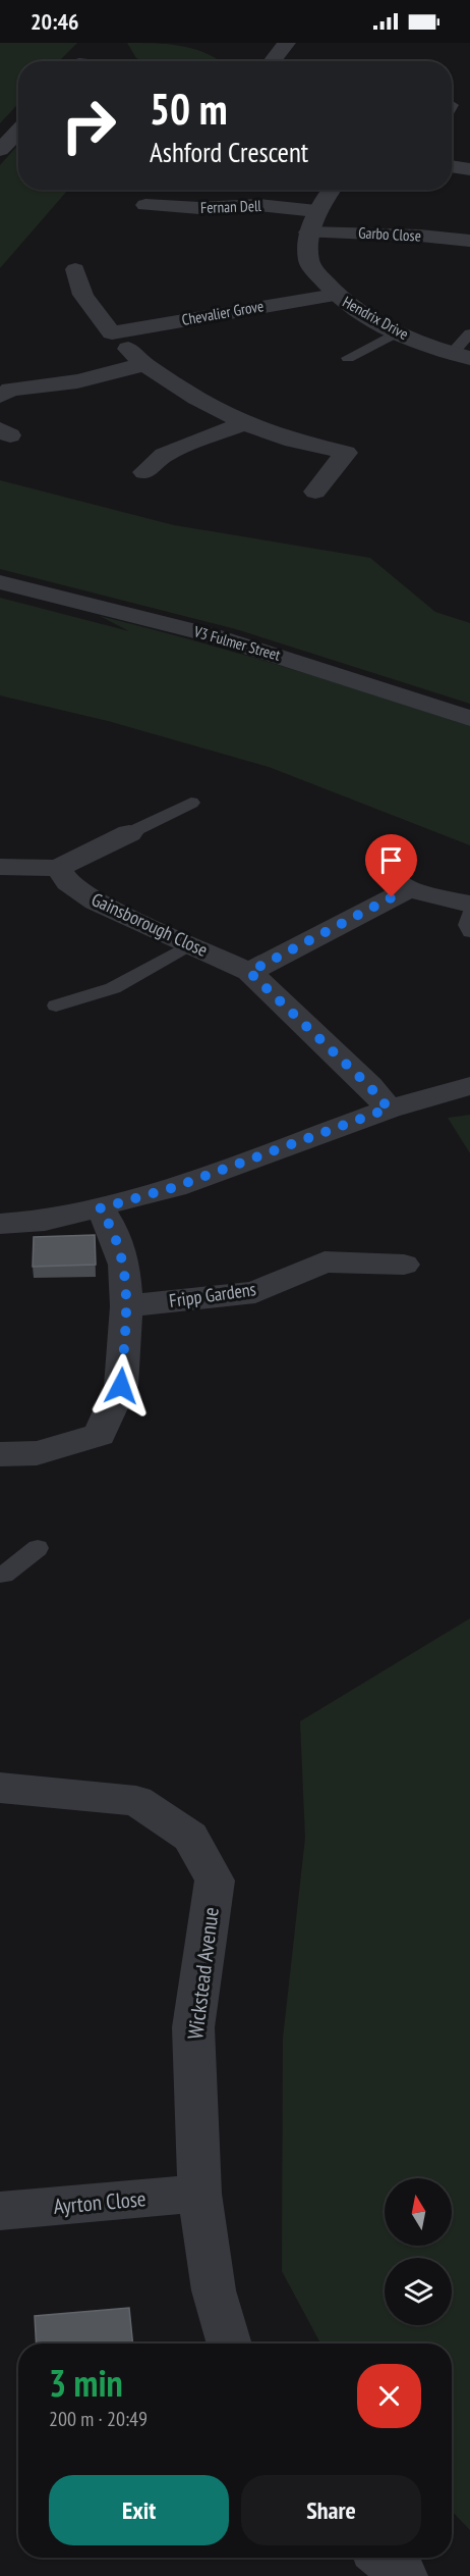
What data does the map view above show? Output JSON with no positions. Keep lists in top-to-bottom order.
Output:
{
  "streets": {
    "street": [
      "Fernan Dell",
      "Garbo Close",
      "Chevalier Grove",
      "Hendrix Drive",
      "V3 Fulmer Street",
      "Gainsborough Close",
      "Fripp Gardens",
      "Wickstead Avenue",
      "Ayrton Close"
    ]
  },
  "crossings": [
    ["Fernan Dell", "Hendrix Drive"],
    ["Garbo Close", "Hendrix Drive"],
    ["Chevalier Grove", "Hendrix Drive"],
    ["Wickstead Avenue", "Ayrton Close"]
  ],
  "north": "top",
  "page": {
    "status": "20:46",
    "turn": ["50 m", "Ashford Crescent"],
    "heading": ["3 min", "200 m · 20:49"],
    "buttons": ["Exit", "Share"]
  }
}
